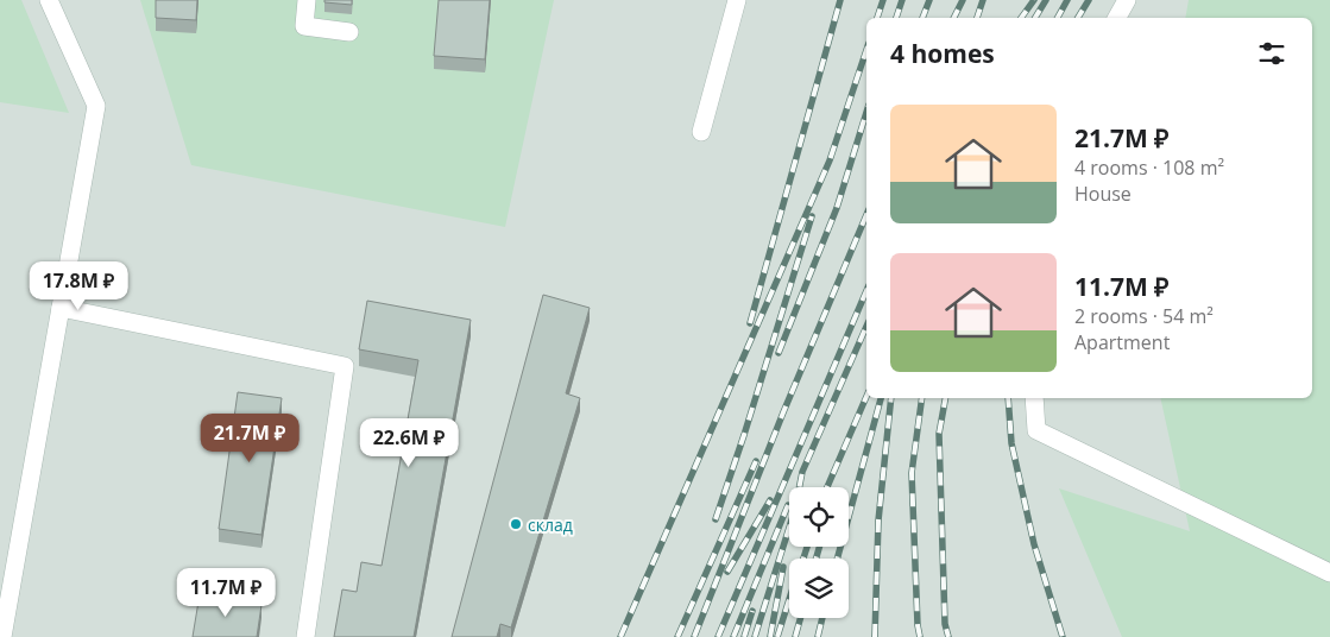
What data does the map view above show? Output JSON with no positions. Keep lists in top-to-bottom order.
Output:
{
  "places": ["склад"],
  "page": {
    "heading": "4 homes",
    "list": [
      {
        "name": "21.7M ₽",
        "note": "4 rooms · 108 m² · House"
      },
      {
        "name": "11.7M ₽",
        "note": "2 rooms · 54 m² · Apartment"
      }
    ],
    "price": [
      "17.8M ₽",
      "21.7M ₽",
      "22.6M ₽",
      "11.7M ₽"
    ]
  }
}
